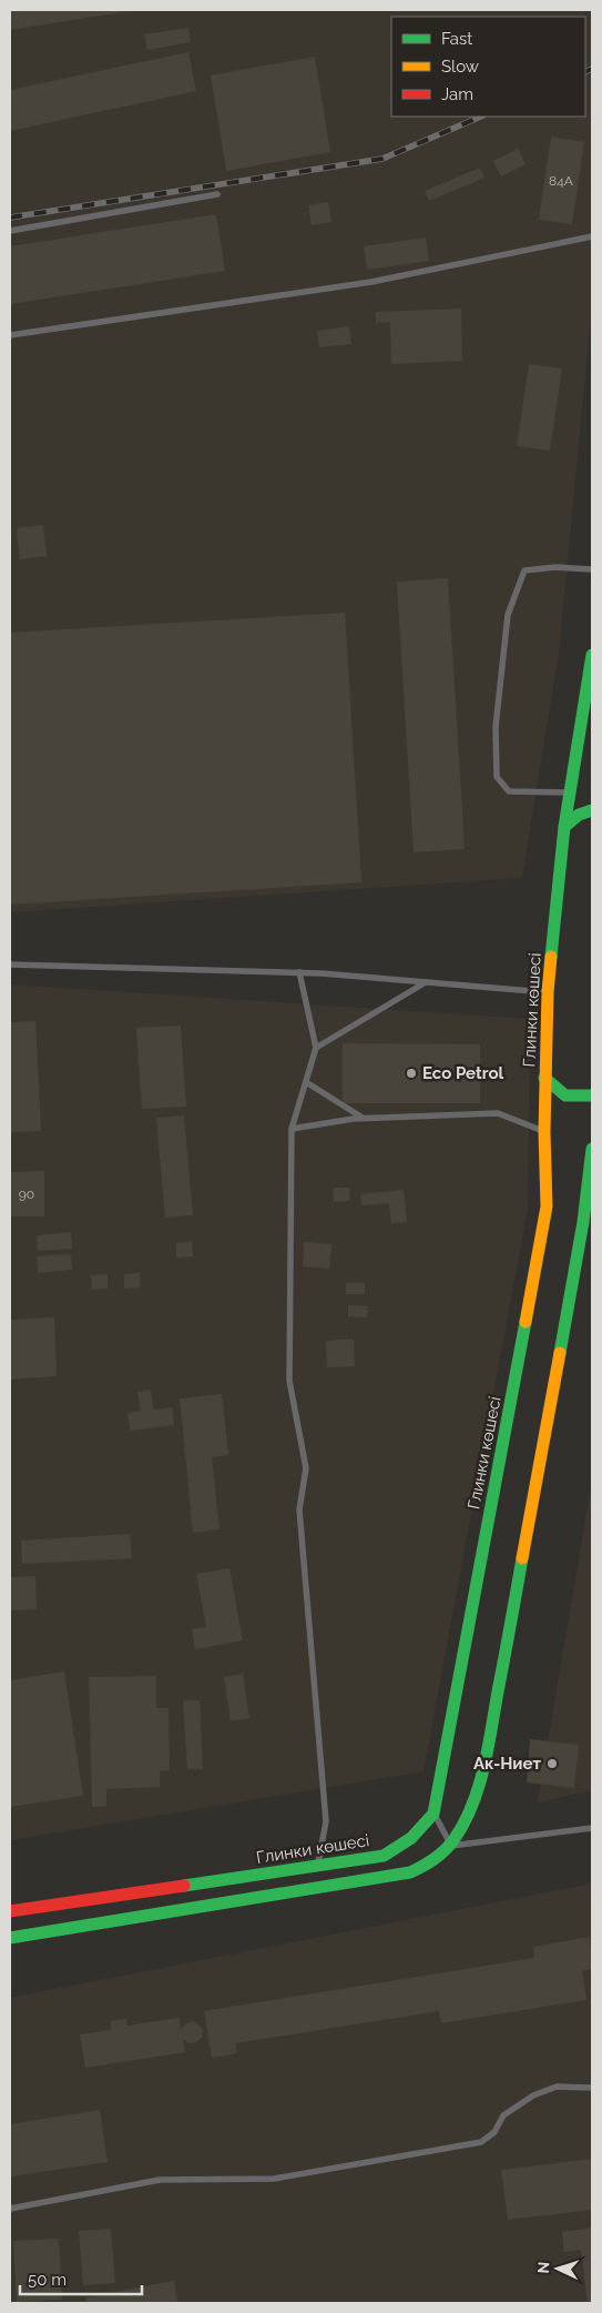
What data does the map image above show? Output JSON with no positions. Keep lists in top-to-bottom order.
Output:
{
  "streets": {
    "main road": ["Глинки көшесі"]
  },
  "places": ["Eco Petrol", "Ак-Ниет"],
  "house_numbers": ["84А", "90"],
  "legend": ["Fast", "Slow", "Jam"],
  "scale_bar": "50 m",
  "north": "left"
}
